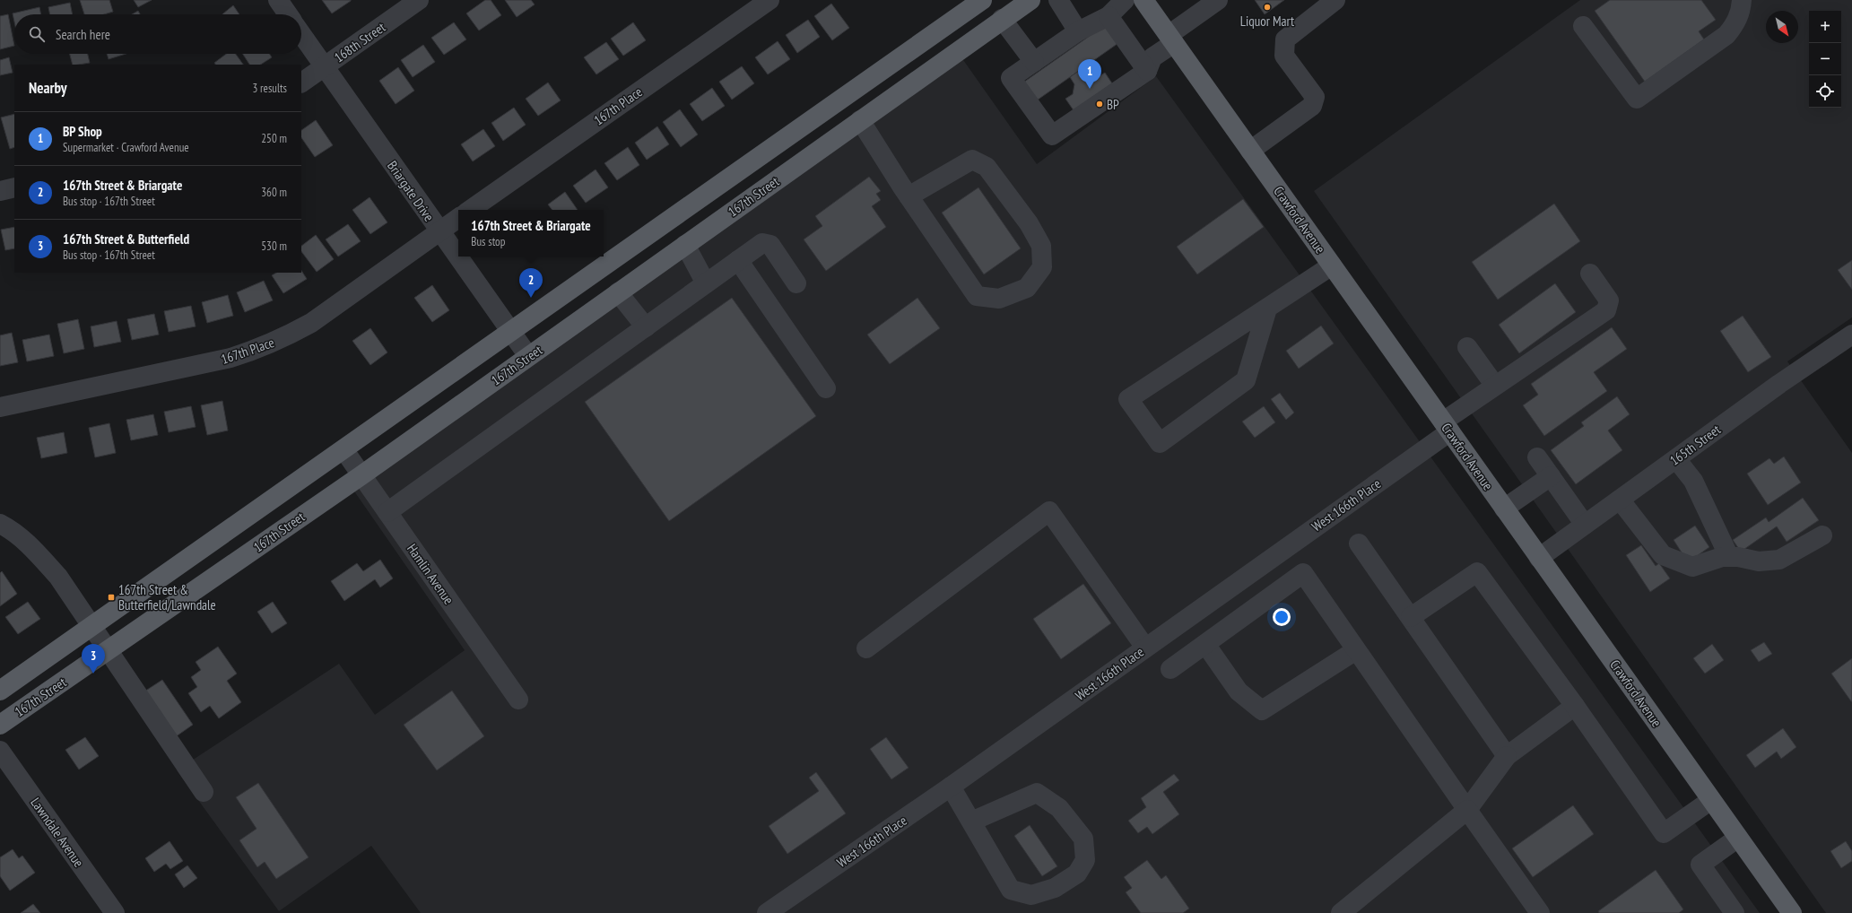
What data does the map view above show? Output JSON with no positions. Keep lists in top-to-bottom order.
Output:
{
  "streets": {
    "main road": ["167th Street", "Crawford Avenue"],
    "street": [
      "168th Street",
      "167th Place",
      "Briargate Drive",
      "165th Street",
      "West 166th Place",
      "Hamlin Avenue",
      "Lawndale Avenue"
    ]
  },
  "crossings": [
    ["168th Street", "Briargate Drive"],
    ["167th Place", "Briargate Drive"],
    ["Briargate Drive", "167th Street"],
    ["167th Street", "Hamlin Avenue"],
    ["Crawford Avenue", "165th Street"],
    ["Crawford Avenue", "West 166th Place"]
  ],
  "places": {
    "other": ["Liquor Mart", "BP"],
    "transit": ["167th Street & Butterfield/Lawndale"]
  },
  "north": "bottom right",
  "page": {
    "map_buttons": ["+", "−"],
    "search": "Search here",
    "pins": ["1", "2", "3"],
    "heading": ["Nearby", "3 results"],
    "list": [
      {
        "mark": "1",
        "name": "BP Shop",
        "note": "Supermarket · Crawford Avenue",
        "value": "250 m"
      },
      {
        "mark": "2",
        "name": "167th Street & Briargate",
        "note": "Bus stop · 167th Street",
        "value": "360 m"
      },
      {
        "mark": "3",
        "name": "167th Street & Butterfield",
        "note": "Bus stop · 167th Street",
        "value": "530 m"
      }
    ],
    "popup": ["167th Street & Briargate", "Bus stop"]
  }
}
